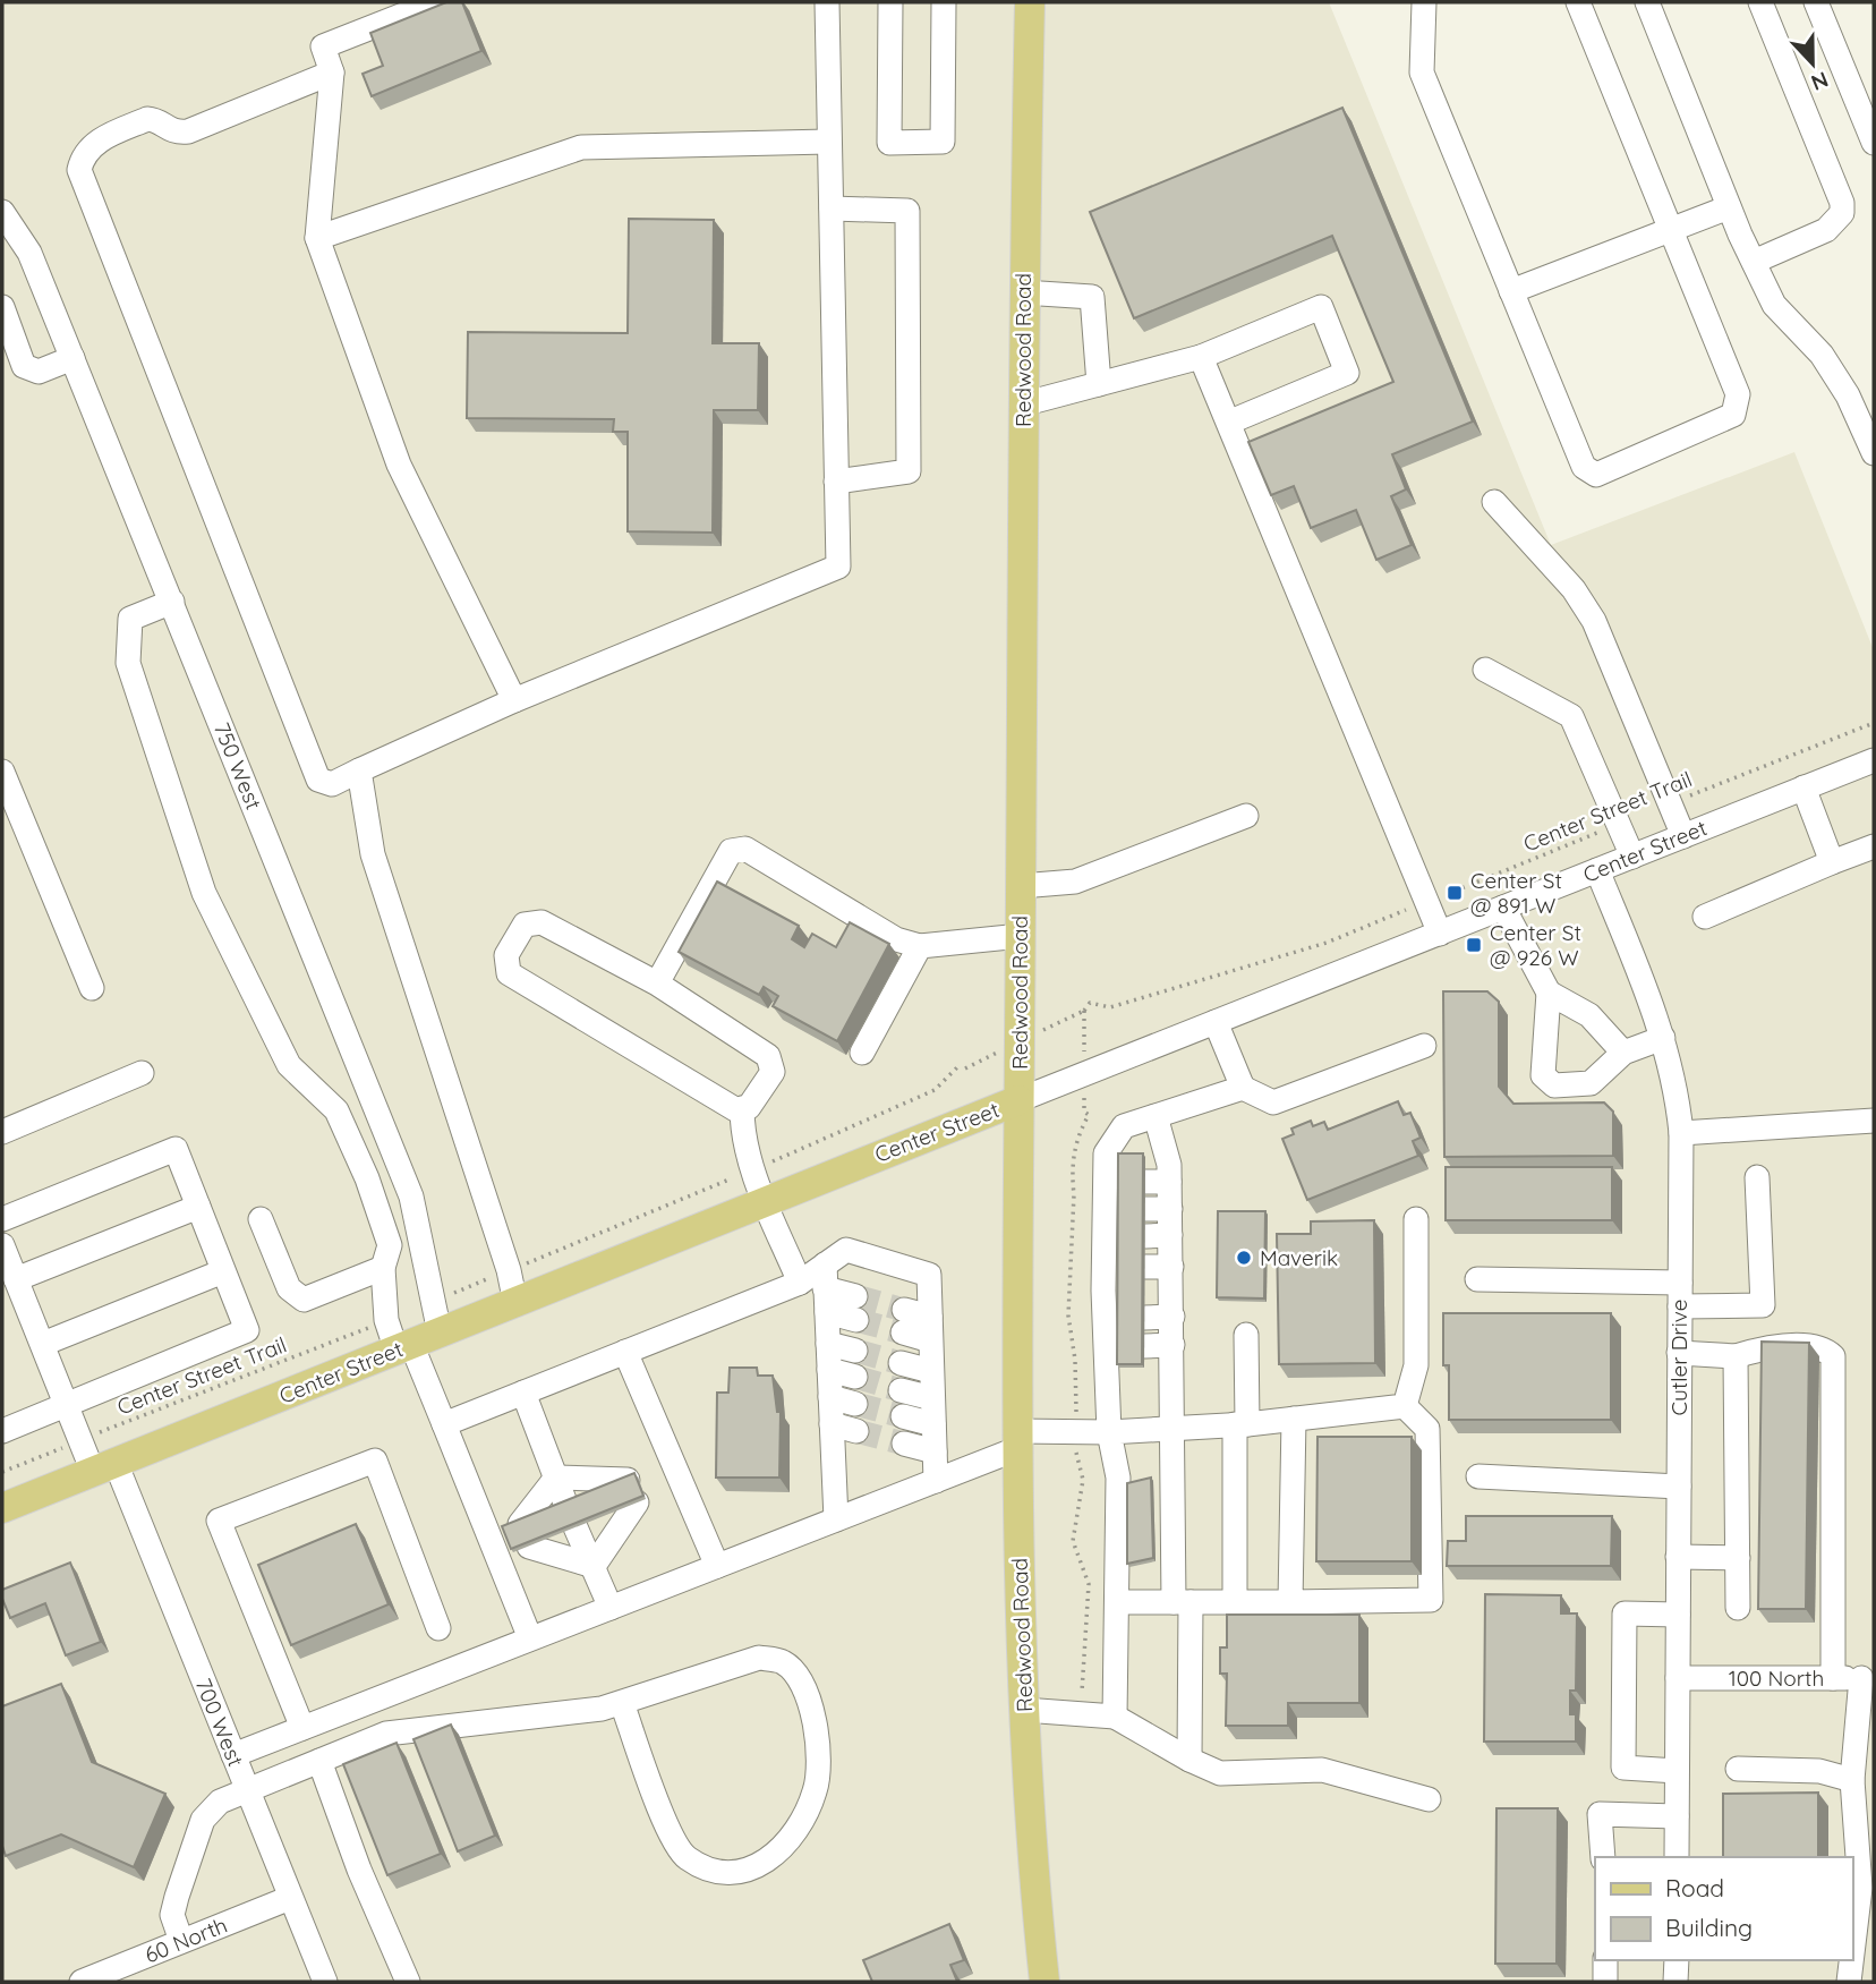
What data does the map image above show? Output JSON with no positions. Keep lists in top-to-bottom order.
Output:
{
  "streets": {
    "main road": ["Redwood Road", "Center Street"],
    "street": [
      "750 West",
      "Cutler Drive",
      "100 North",
      "700 West",
      "60 North"
    ],
    "path": ["Center Street Trail"]
  },
  "crossings": [
    ["Redwood Road", "Center Street"],
    ["750 West", "Center Street"],
    ["Center Street Trail", "700 West"],
    ["Center Street", "Cutler Drive"],
    ["Center Street", "700 West"],
    ["Cutler Drive", "100 North"],
    ["700 West", "60 North"]
  ],
  "places": {
    "transit": ["Center St @ 891 W", "Center St @ 926 W"],
    "other": ["Maverik"]
  },
  "legend": ["Road", "Building"],
  "north": "bottom"
}
